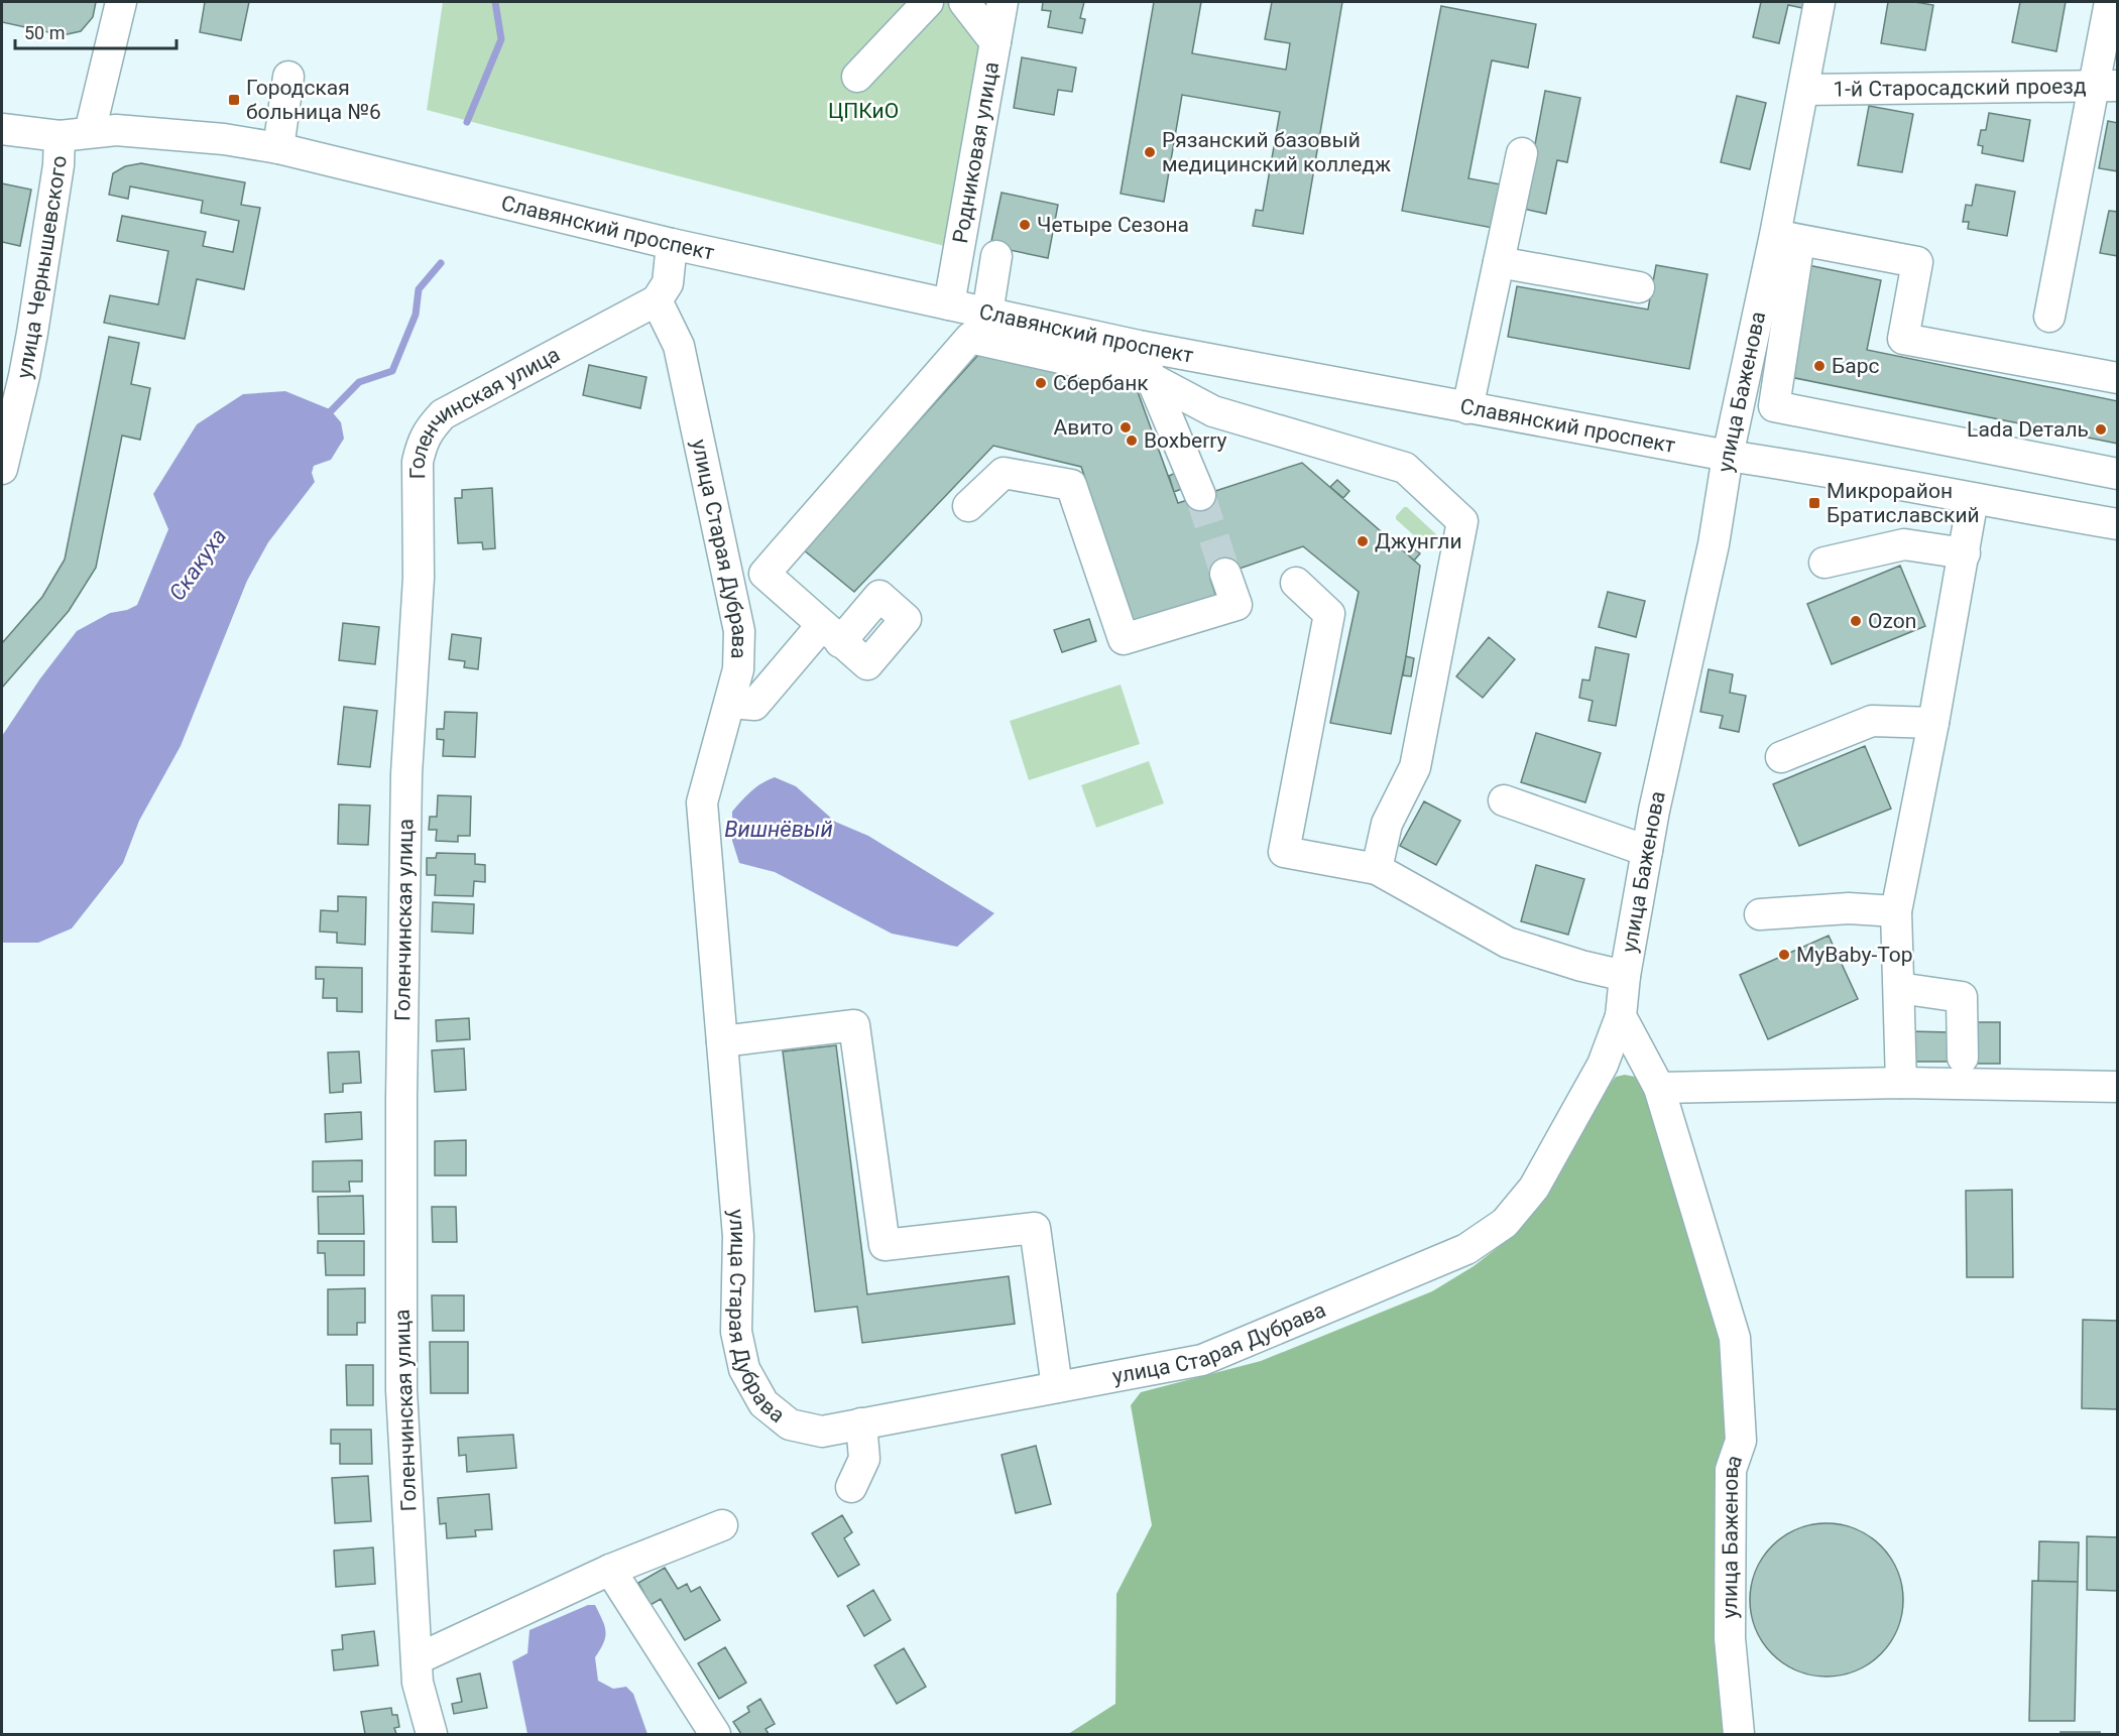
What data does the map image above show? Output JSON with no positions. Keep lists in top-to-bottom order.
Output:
{
  "streets": {
    "street": [
      "1-й Старосадский проезд",
      "Родниковая улица",
      "Славянский проспект",
      "улица Чернышевского",
      "улица Баженова",
      "Голенчинская улица",
      "улица Старая Дубрава"
    ]
  },
  "crossings": [
    ["1-й Старосадский проезд", "улица Баженова"],
    ["Родниковая улица", "Славянский проспект"],
    ["Славянский проспект", "улица Чернышевского"],
    ["Славянский проспект", "улица Баженова"],
    ["улица Баженова", "улица Старая Дубрава"],
    ["Голенчинская улица", "улица Старая Дубрава"]
  ],
  "water": ["Скакуха", "Вишнёвый"],
  "parks": ["ЦПКиО"],
  "places": {
    "transit": ["Городская больница №6", "Микрорайон Братиславский"],
    "other": [
      "Рязанский базовый медицинский колледж",
      "Четыре Сезона",
      "Барс",
      "Сбербанк",
      "Авито",
      "Lada Dеталь",
      "Boxberry",
      "Джунгли",
      "Ozon",
      "MyBaby-Top"
    ]
  },
  "scale_bar": "50 m"
}
